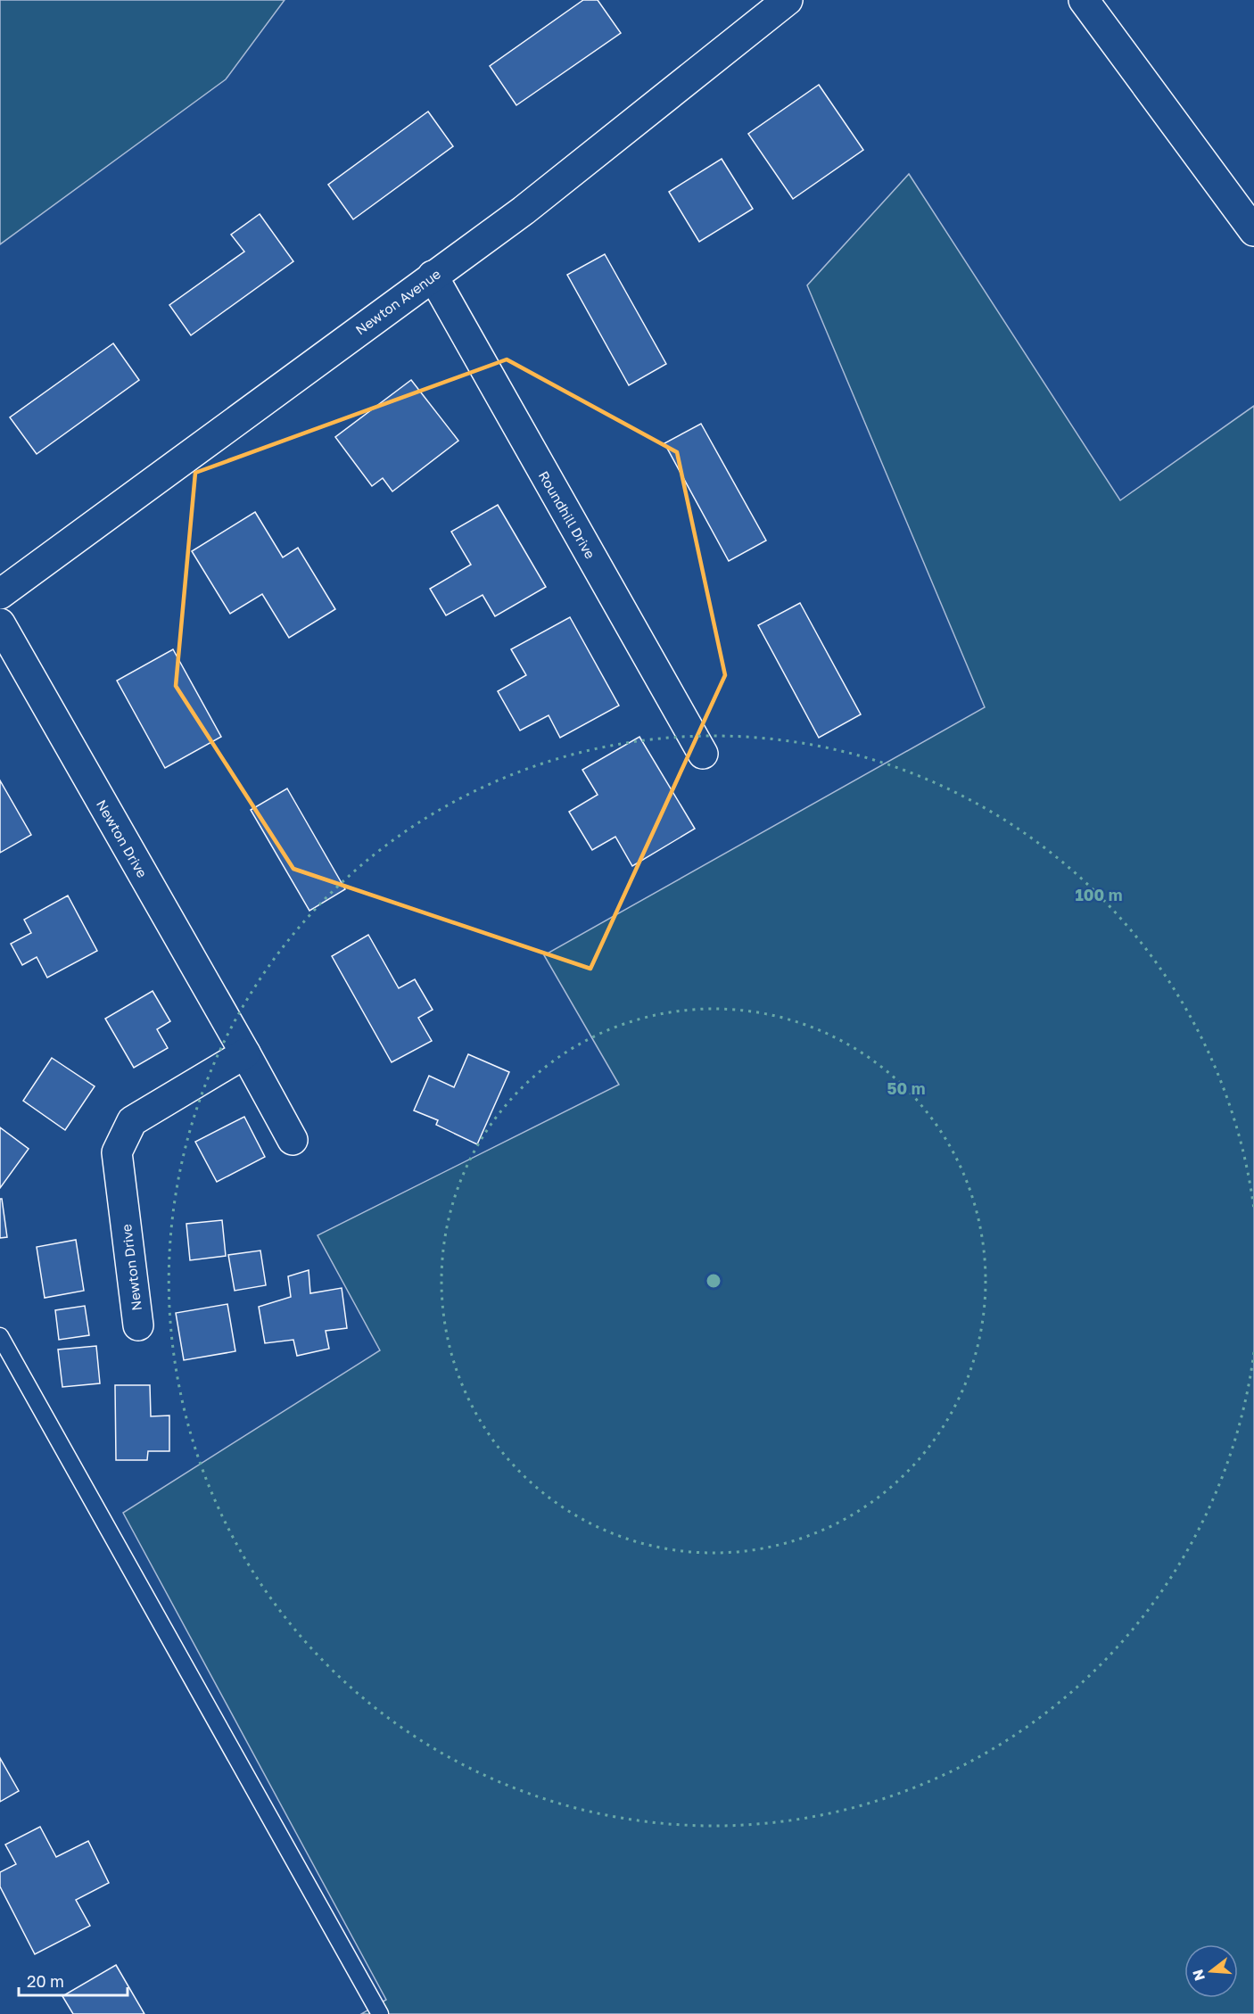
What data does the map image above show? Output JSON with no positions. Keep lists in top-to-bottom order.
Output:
{
  "streets": {
    "street": ["Newton Avenue", "Roundhill Drive", "Newton Drive"]
  },
  "crossings": [
    ["Newton Avenue", "Roundhill Drive"]
  ],
  "scale_bar": "20 m",
  "north": "left",
  "rings": ["100 m", "50 m"]
}
